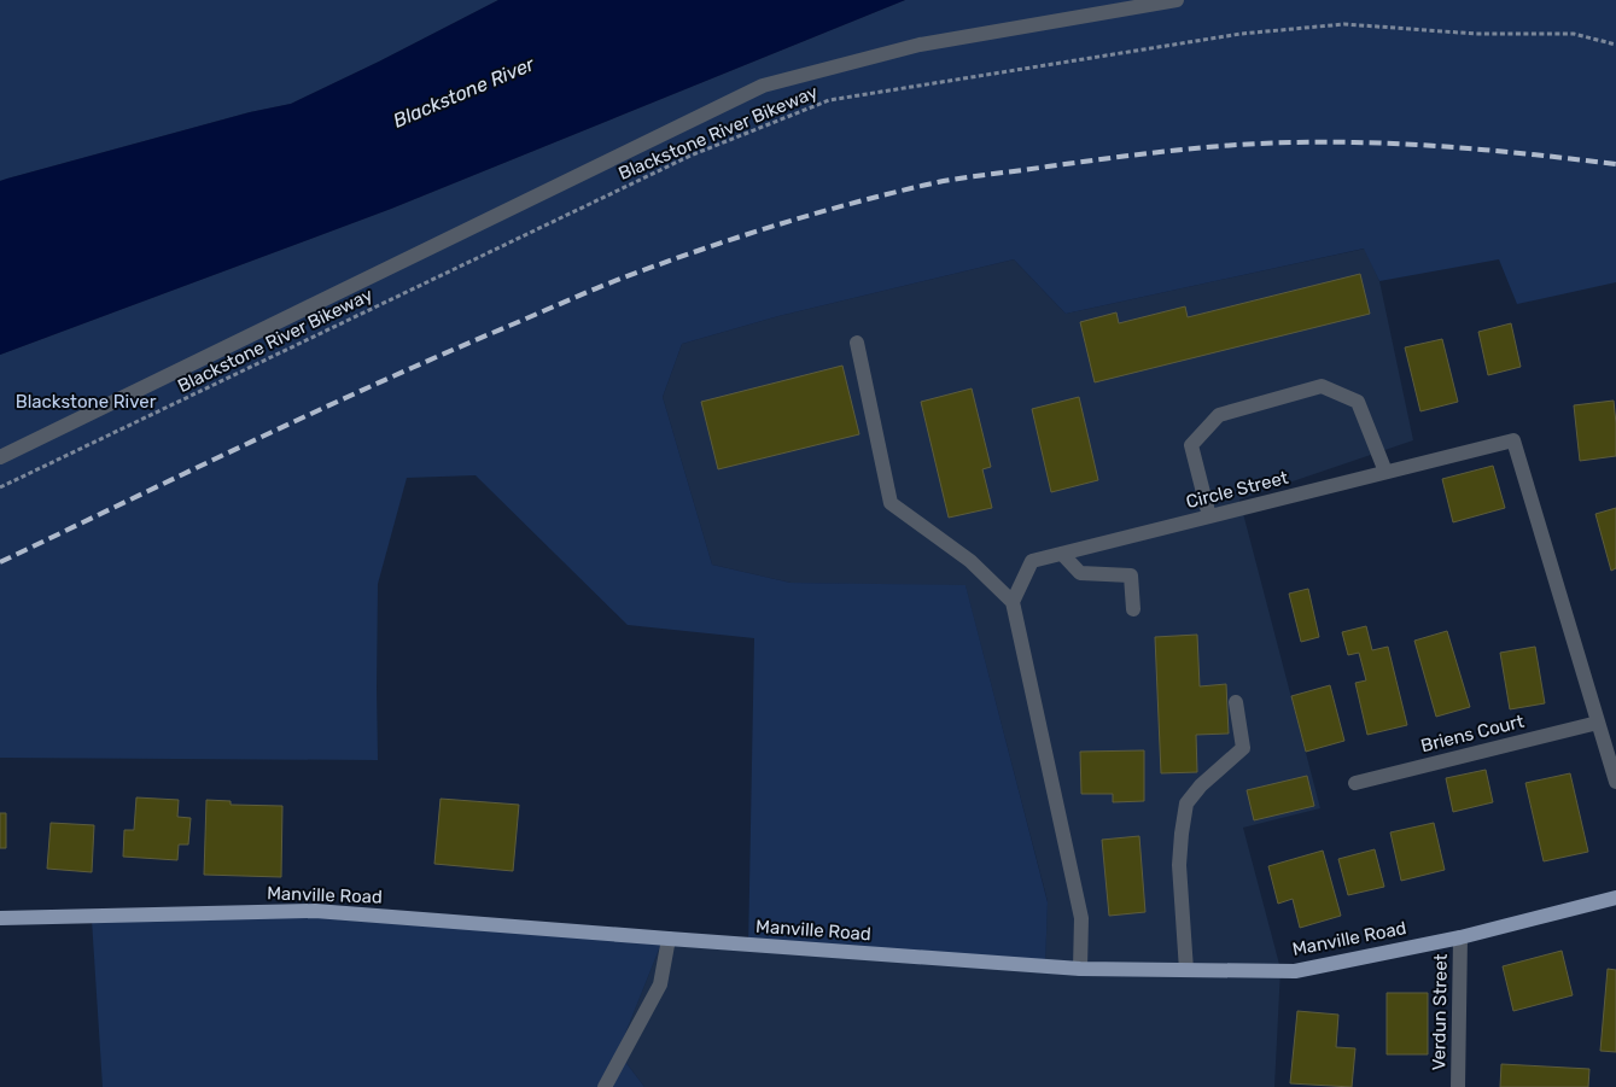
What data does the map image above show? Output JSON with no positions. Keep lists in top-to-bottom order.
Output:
{
  "streets": {
    "main road": ["Manville Road"],
    "street": ["Circle Street", "Briens Court", "Verdun Street"],
    "path": ["Blackstone River Bikeway"]
  },
  "crossings": [
    ["Circle Street", "Briens Court"],
    ["Manville Road", "Verdun Street"]
  ],
  "water": ["Blackstone River"],
  "parks": ["Blackstone River"]
}
